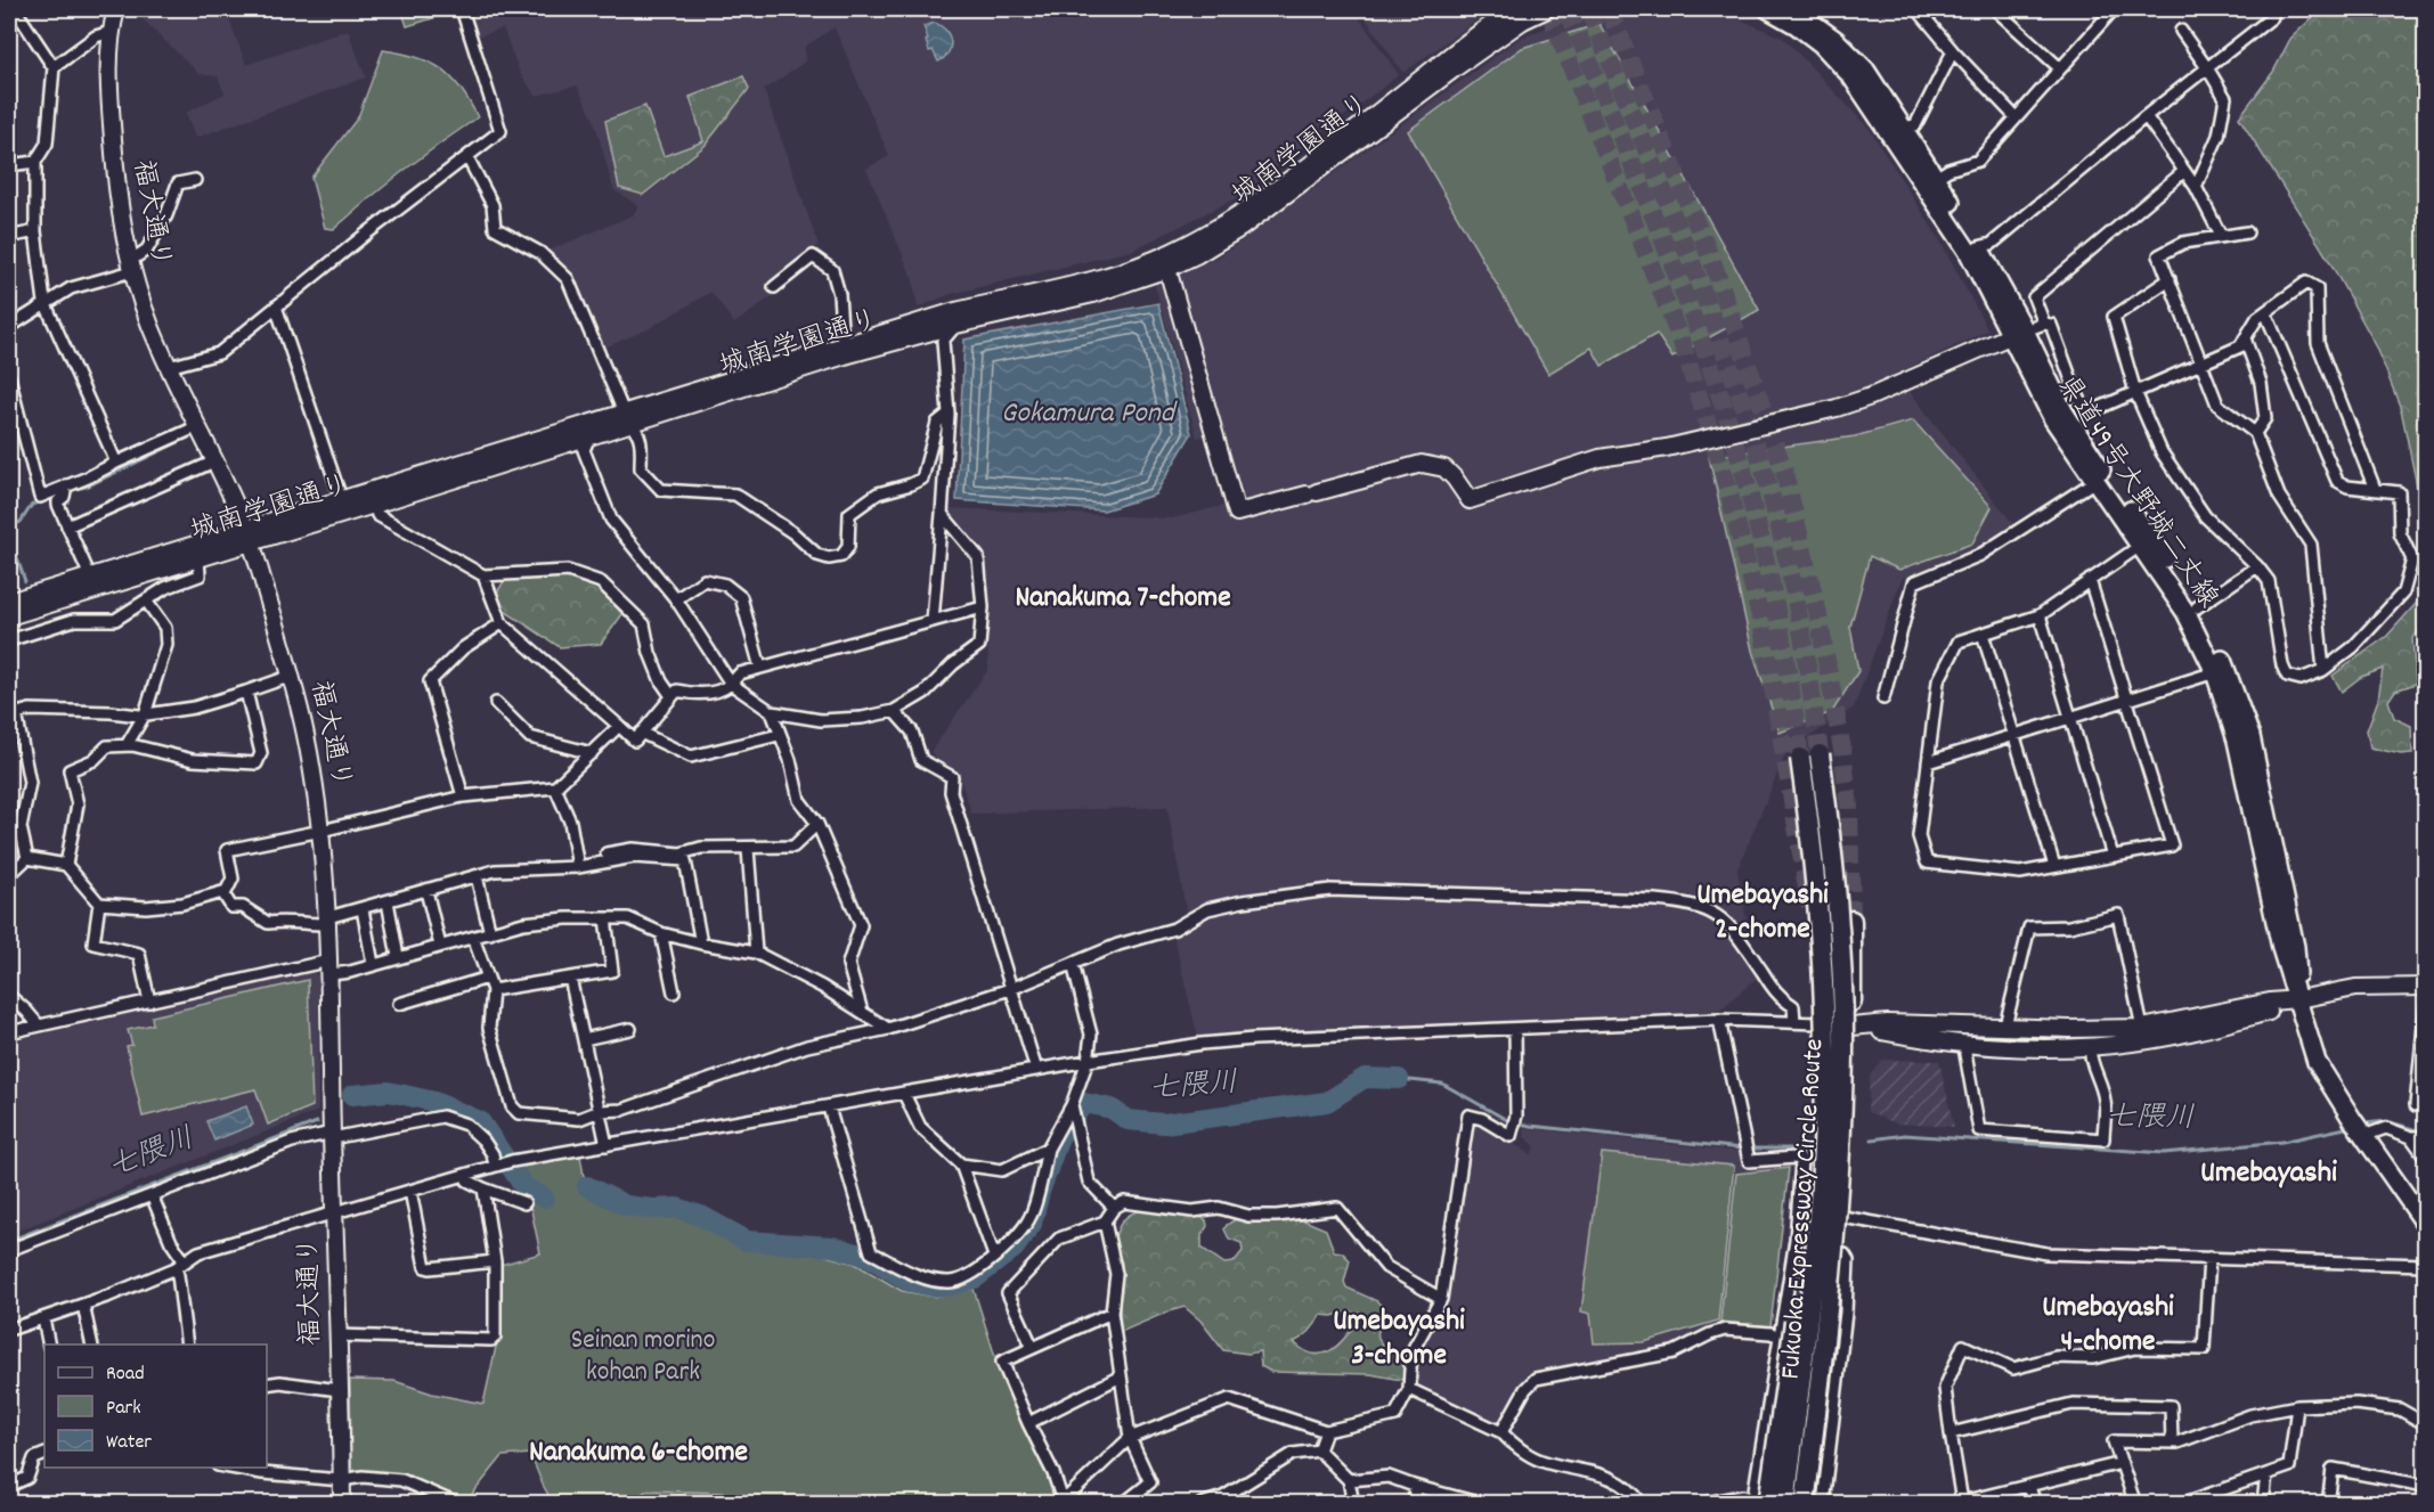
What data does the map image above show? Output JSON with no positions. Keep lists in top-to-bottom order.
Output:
{
  "streets": {
    "highway": ["Fukuoka Expressway Circle Route"],
    "main road": ["県道49号大野城二丈線"],
    "street": ["城南学園通り", "福大通り"]
  },
  "crossings": [
    ["城南学園通り", "福大通り"]
  ],
  "districts": [
    "Nanakuma 7-chome",
    "Umebayashi 2-chome",
    "Umebayashi",
    "Umebayashi 4-chome",
    "Umebayashi 3-chome",
    "Nanakuma 6-chome"
  ],
  "water": ["Gokamura Pond", "七隈川"],
  "parks": ["Seinan morino kohan Park"],
  "legend": ["Road", "Park", "Water"]
}
